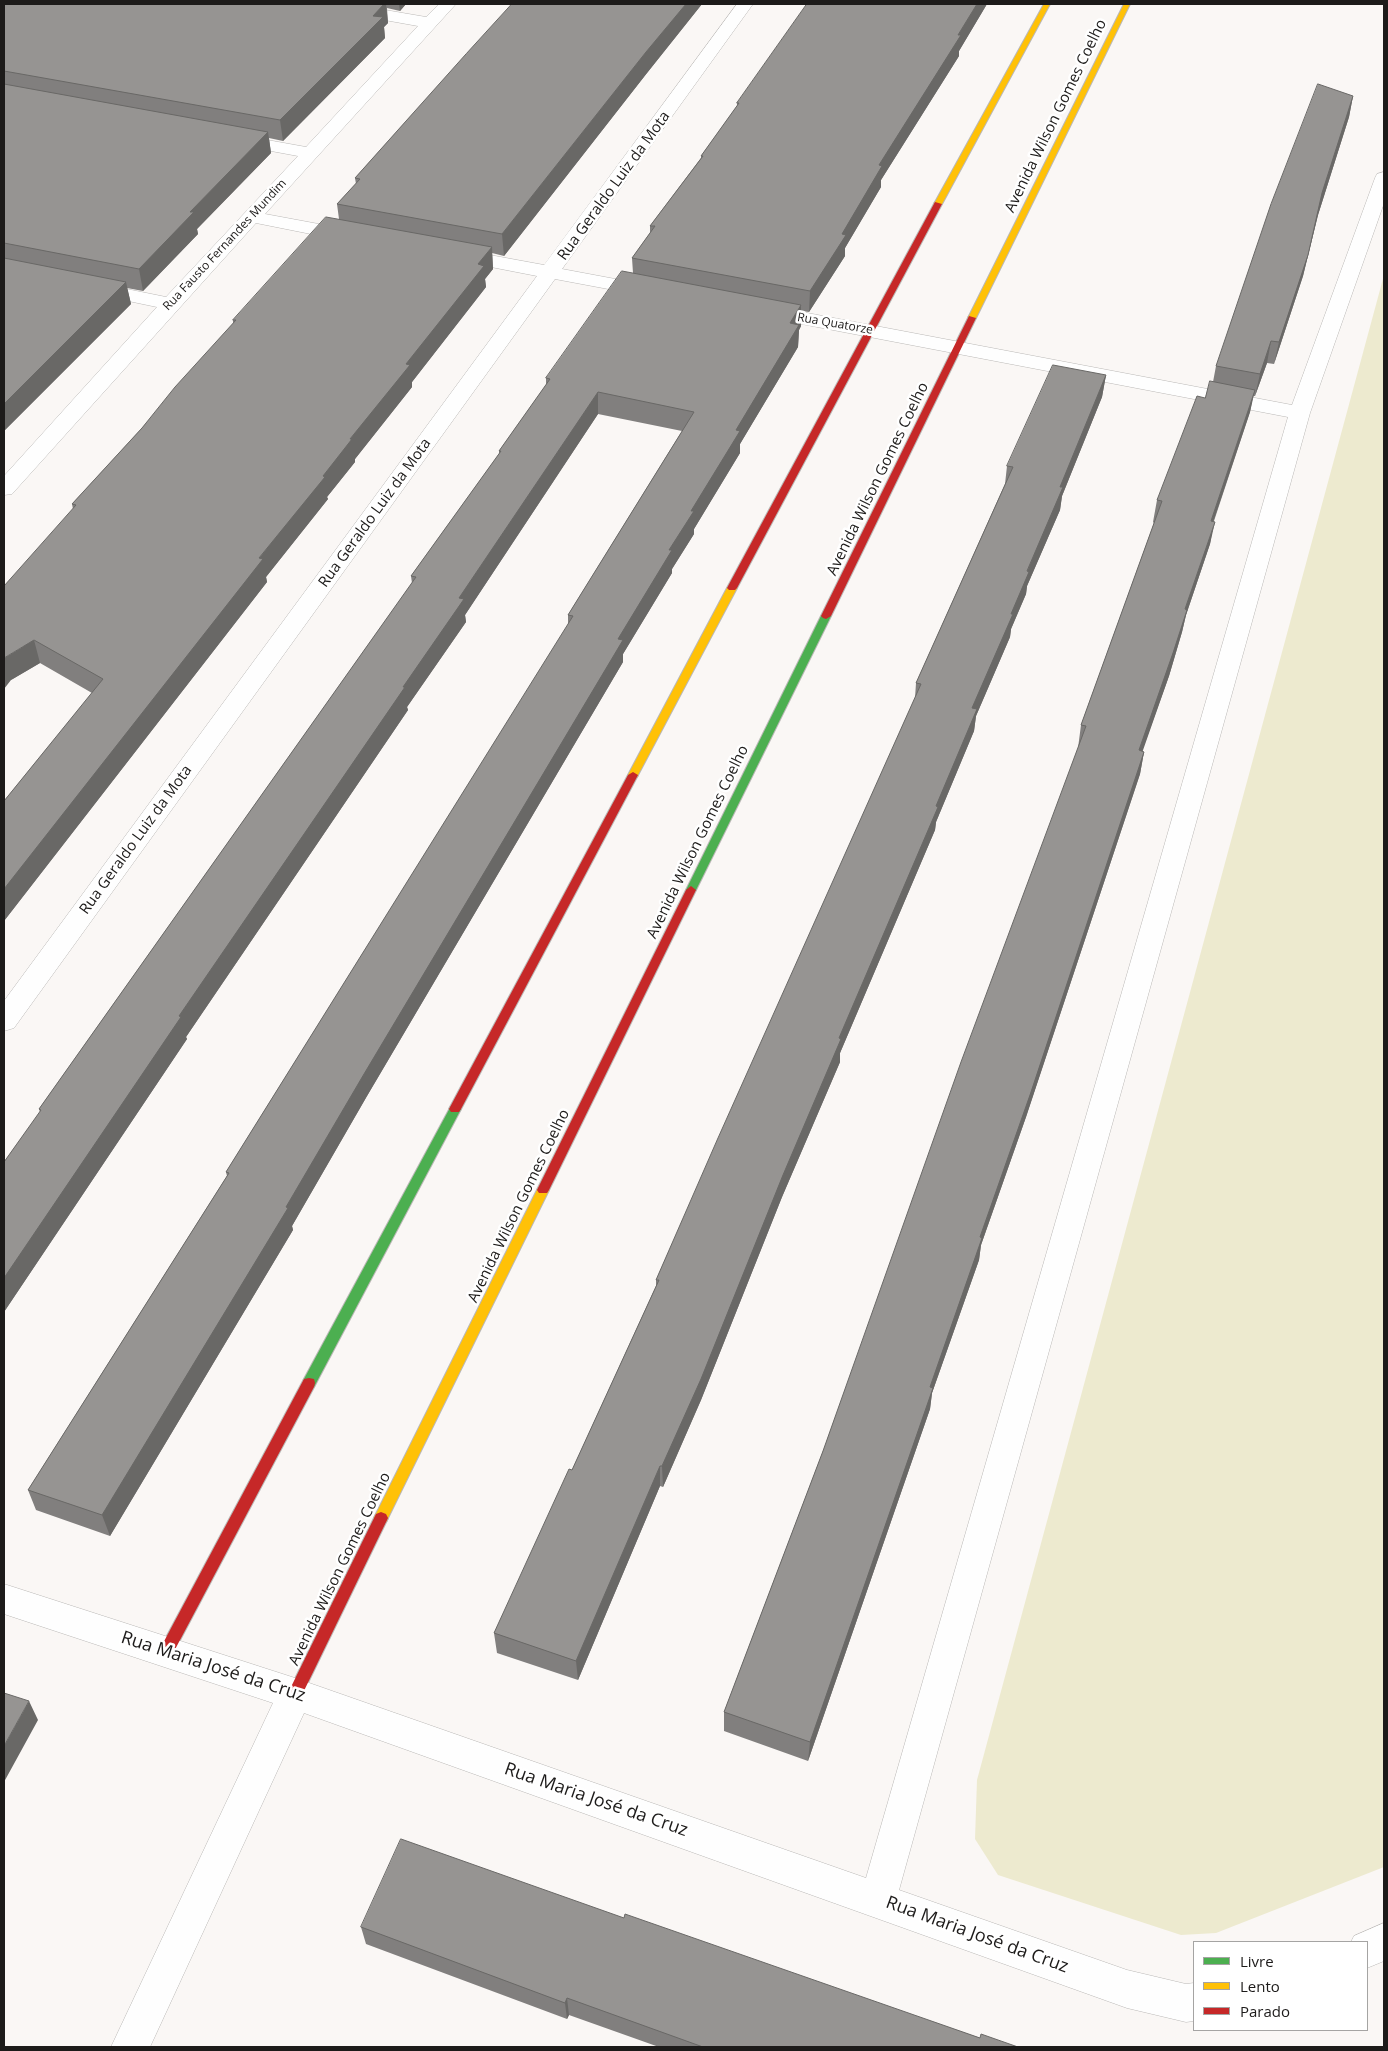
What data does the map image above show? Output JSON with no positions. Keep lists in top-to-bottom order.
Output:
{
  "streets": {
    "street": [
      "Avenida Wilson Gomes Coelho",
      "Rua Geraldo Luiz da Mota",
      "Rua Fausto Fernandes Mundim",
      "Rua Quatorze",
      "Rua Maria José da Cruz"
    ]
  },
  "crossings": [
    ["Avenida Wilson Gomes Coelho", "Rua Quatorze"],
    ["Avenida Wilson Gomes Coelho", "Rua Maria José da Cruz"]
  ],
  "legend": ["Livre", "Lento", "Parado"]
}
